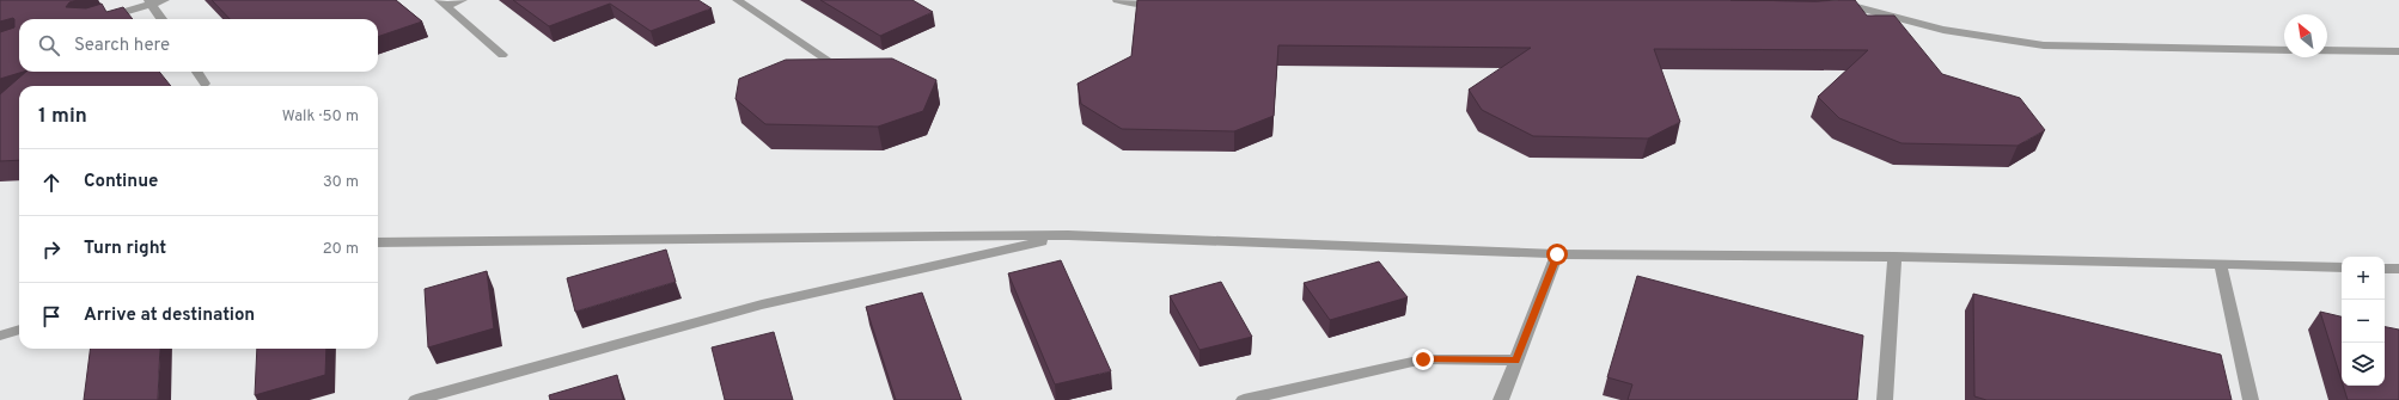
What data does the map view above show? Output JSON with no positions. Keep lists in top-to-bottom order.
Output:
{
  "north": "top left",
  "page": {
    "search": "Search here",
    "heading": ["1 min", "Walk · 50 m"],
    "list": [
      ["Continue", "30 m"],
      ["Turn right", "20 m"],
      "Arrive at destination"
    ],
    "map_buttons": ["+", "−"]
  }
}
